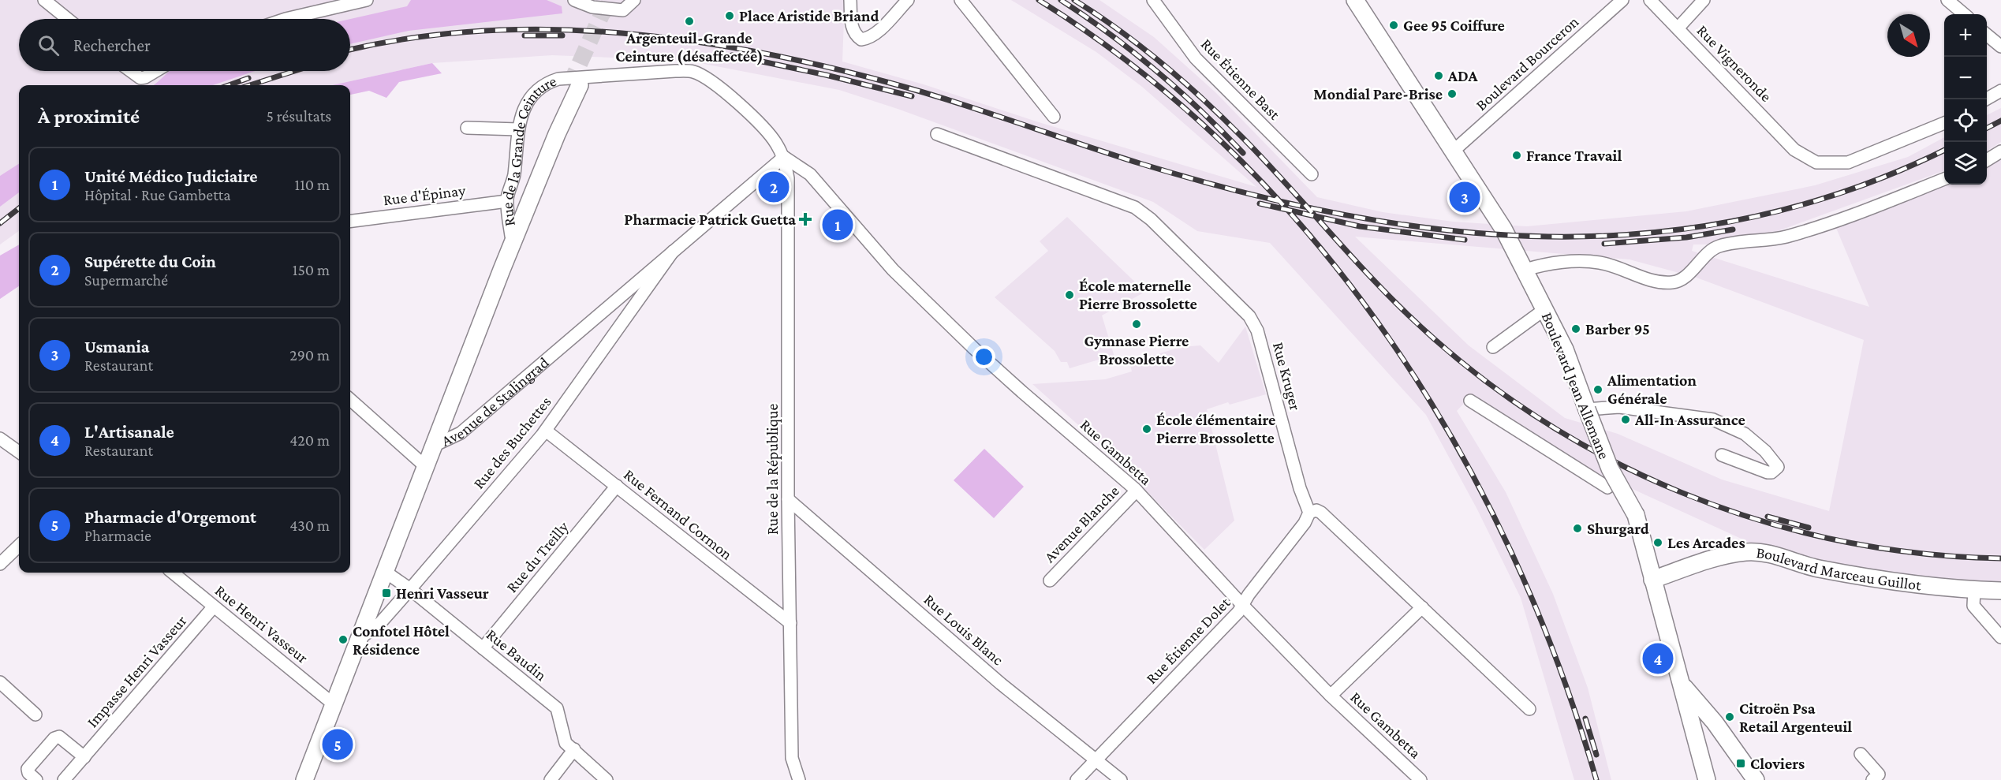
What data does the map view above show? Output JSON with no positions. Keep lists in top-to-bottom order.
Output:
{
  "streets": {
    "main road": [
      "Rue de la Grande Ceinture",
      "Boulevard Jean Allemane",
      "Avenue de Stalingrad",
      "Boulevard Marceau Guillot"
    ],
    "street": [
      "Boulevard Bourceron",
      "Rue Vigneronde",
      "Rue Étienne Bast",
      "Rue d'Épinay",
      "Rue Kruger",
      "Rue des Buchettes",
      "Rue Gambetta",
      "Rue de la République",
      "Rue Fernand Cormon",
      "Avenue Blanche",
      "Rue du Treilly",
      "Rue Henri Vasseur",
      "Rue Louis Blanc",
      "Rue Étienne Dolet",
      "Rue Baudin",
      "Impasse Henri Vasseur"
    ]
  },
  "crossings": [
    ["Boulevard Bourceron", "Boulevard Jean Allemane"],
    ["Rue de la Grande Ceinture", "Rue d'Épinay"],
    ["Rue de la Grande Ceinture", "Avenue de Stalingrad"],
    ["Rue de la Grande Ceinture", "Rue Gambetta"],
    ["Rue de la Grande Ceinture", "Rue de la République"],
    ["Rue Kruger", "Rue Étienne Dolet"],
    ["Boulevard Jean Allemane", "Boulevard Marceau Guillot"],
    ["Avenue de Stalingrad", "Rue des Buchettes"],
    ["Avenue de Stalingrad", "Rue Gambetta"],
    ["Avenue de Stalingrad", "Rue de la République"],
    ["Avenue de Stalingrad", "Rue Henri Vasseur"],
    ["Avenue de Stalingrad", "Rue Baudin"],
    ["Rue des Buchettes", "Rue Fernand Cormon"],
    ["Rue des Buchettes", "Rue Baudin"],
    ["Rue Gambetta", "Rue de la République"],
    ["Rue Gambetta", "Avenue Blanche"],
    ["Rue Gambetta", "Rue Étienne Dolet"],
    ["Rue de la République", "Rue Fernand Cormon"],
    ["Rue de la République", "Rue Louis Blanc"],
    ["Rue Fernand Cormon", "Rue du Treilly"],
    ["Rue du Treilly", "Rue Baudin"],
    ["Rue Henri Vasseur", "Impasse Henri Vasseur"],
    ["Rue Louis Blanc", "Rue Étienne Dolet"]
  ],
  "places": {
    "other": [
      "Place Aristide Briand",
      "Argenteuil-Grande Ceinture (désaffectée)",
      "Gee 95 Coiffure",
      "ADA",
      "Mondial Pare-Brise",
      "France Travail",
      "École maternelle Pierre Brossolette",
      "Gymnase Pierre Brossolette",
      "Barber 95",
      "Alimentation Générale",
      "All-In Assurance",
      "École élémentaire Pierre Brossolette",
      "Shurgard",
      "Les Arcades",
      "Confotel Hôtel Résidence",
      "Citroën Psa Retail Argenteuil"
    ],
    "health": ["Pharmacie Patrick Guetta"],
    "transit": ["Henri Vasseur", "Cloviers"]
  },
  "north": "bottom right",
  "page": {
    "map_buttons": ["+", "−"],
    "search": "Rechercher",
    "heading": ["À proximité", "5 résultats"],
    "list": [
      {
        "mark": "1",
        "name": "Unité Médico Judiciaire",
        "note": "Hôpital · Rue Gambetta",
        "value": "110 m"
      },
      {
        "mark": "2",
        "name": "Supérette du Coin",
        "note": "Supermarché",
        "value": "150 m"
      },
      {
        "mark": "3",
        "name": "Usmania",
        "note": "Restaurant",
        "value": "290 m"
      },
      {
        "mark": "4",
        "name": "L'Artisanale",
        "note": "Restaurant",
        "value": "420 m"
      },
      {
        "mark": "5",
        "name": "Pharmacie d'Orgemont",
        "note": "Pharmacie",
        "value": "430 m"
      }
    ],
    "pins": [
      "2",
      "3",
      "1",
      "4",
      "5"
    ]
  }
}
